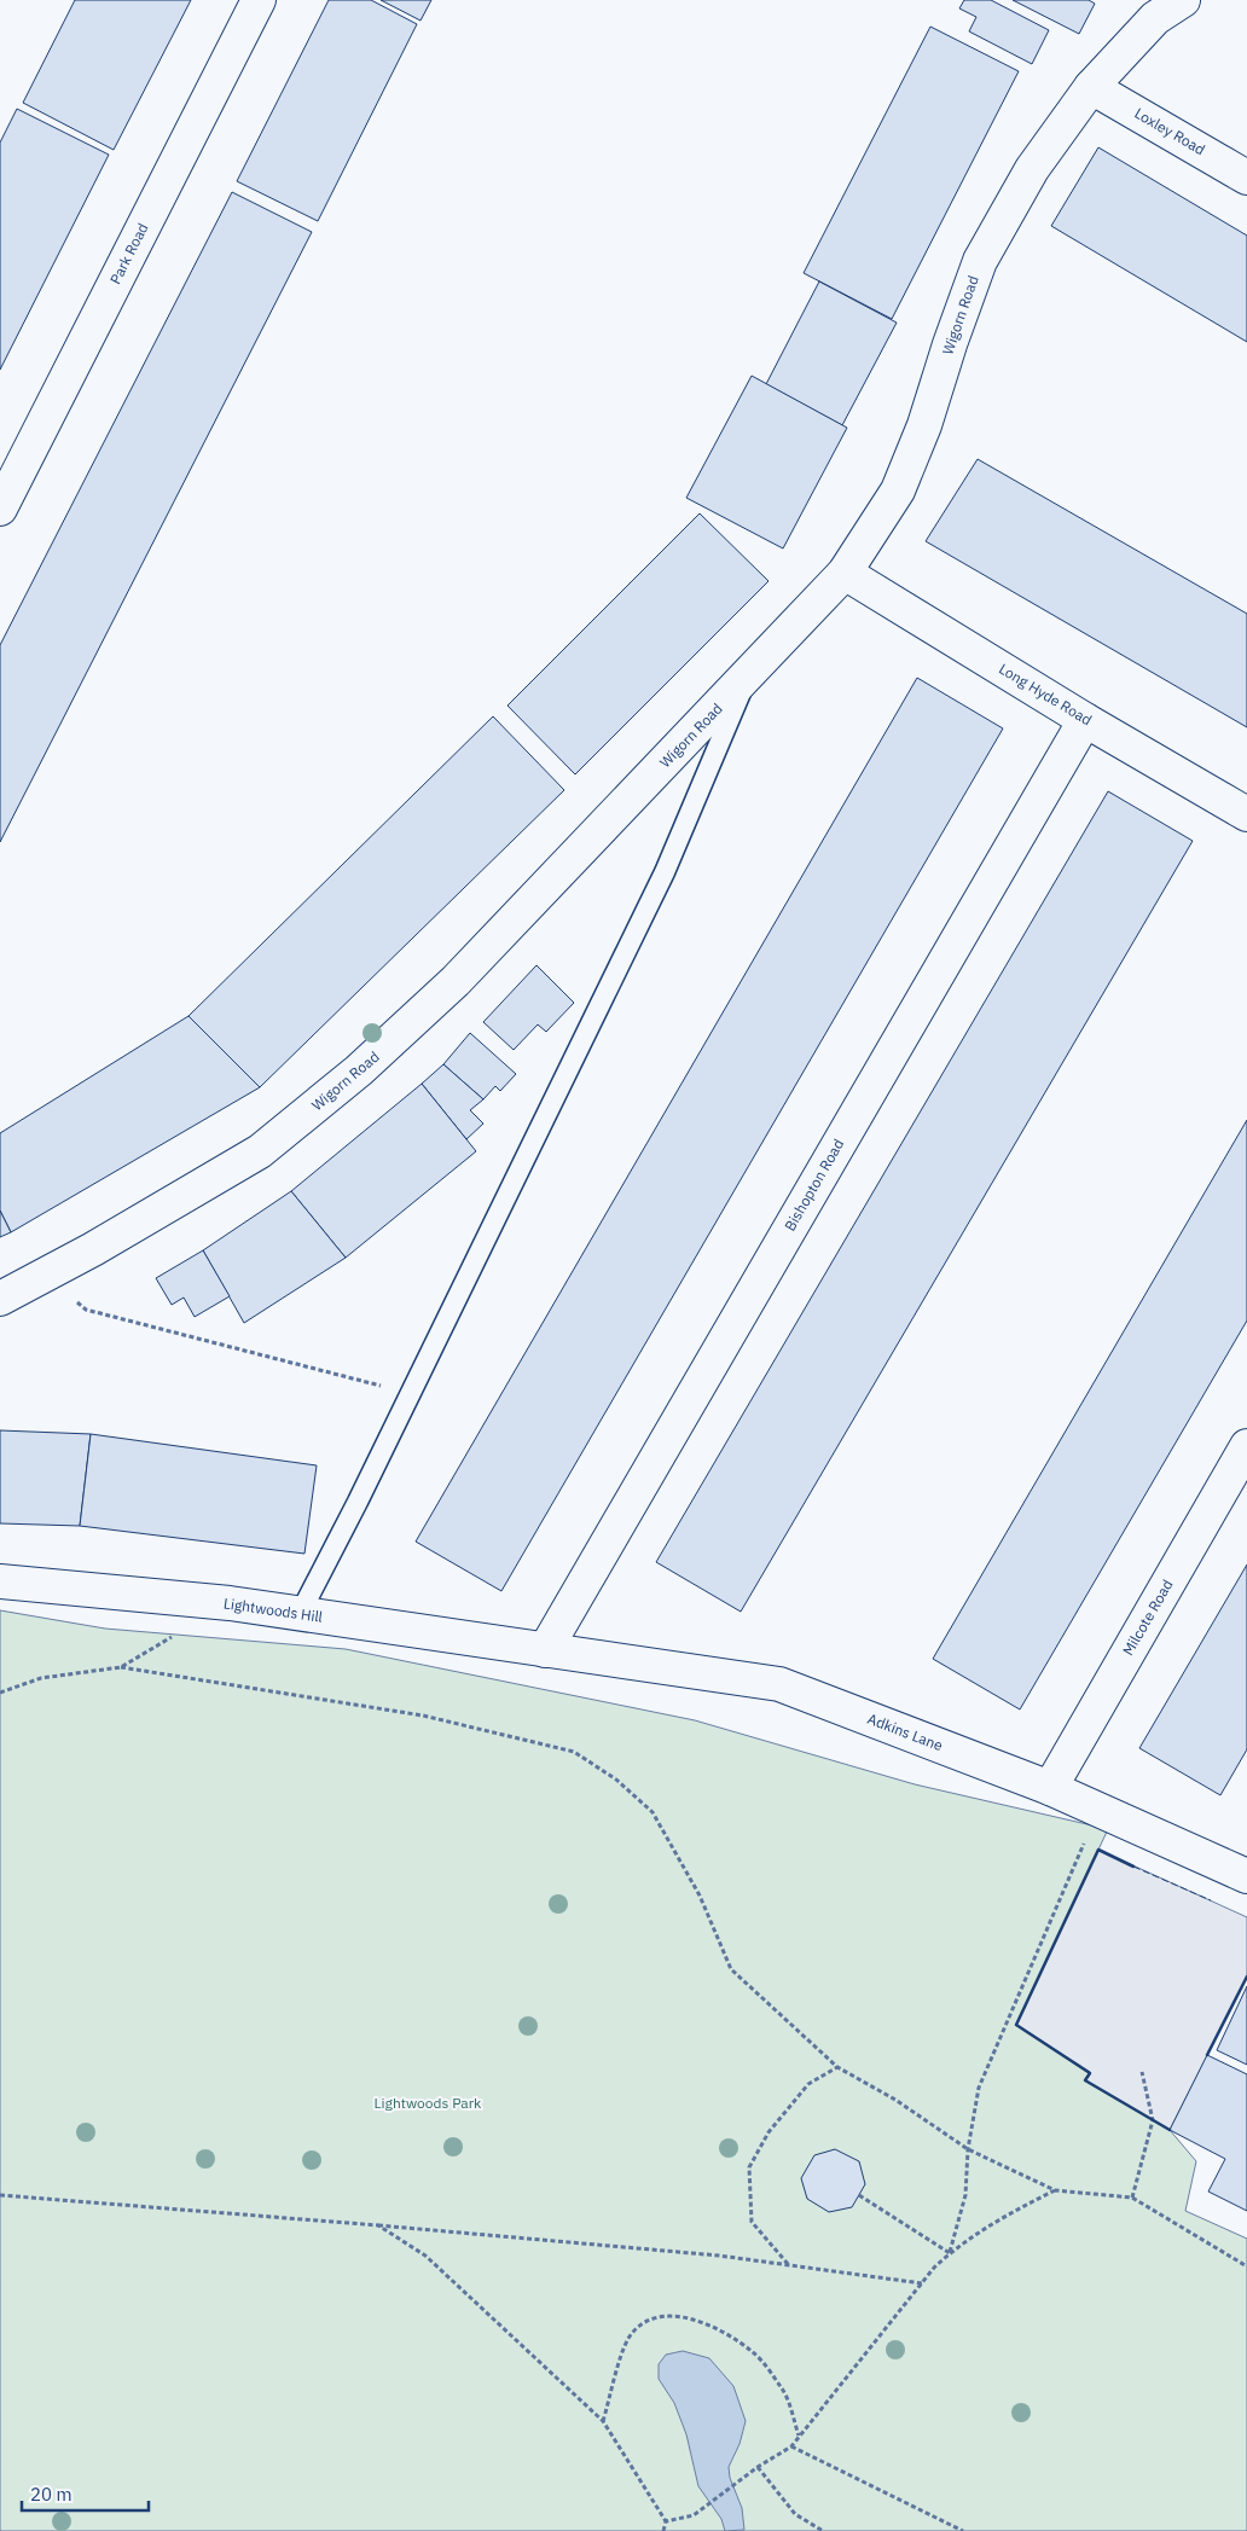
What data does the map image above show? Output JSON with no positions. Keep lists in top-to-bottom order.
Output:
{
  "streets": {
    "street": [
      "Loxley Road",
      "Park Road",
      "Wigorn Road",
      "Long Hyde Road",
      "Bishopton Road",
      "Lightwoods Hill",
      "Milcote Road",
      "Adkins Lane"
    ]
  },
  "crossings": [
    ["Loxley Road", "Wigorn Road"],
    ["Wigorn Road", "Long Hyde Road"],
    ["Long Hyde Road", "Bishopton Road"],
    ["Bishopton Road", "Lightwoods Hill"],
    ["Bishopton Road", "Adkins Lane"],
    ["Lightwoods Hill", "Adkins Lane"],
    ["Milcote Road", "Adkins Lane"]
  ],
  "parks": ["Lightwoods Park"],
  "scale_bar": "20 m"
}
